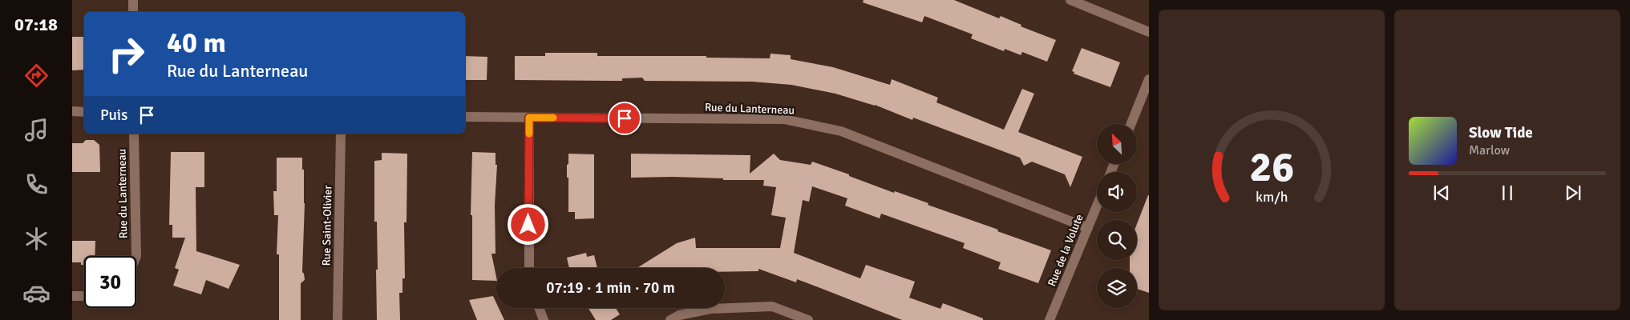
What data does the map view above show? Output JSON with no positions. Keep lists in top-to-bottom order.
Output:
{
  "streets": {
    "street": ["Rue du Lanterneau", "Rue Saint-Olivier", "Rue de la Volute"]
  },
  "crossings": [
    ["Rue du Lanterneau", "Rue de la Volute"]
  ],
  "north": "top left",
  "page": {
    "tabs": "07:18",
    "turn": ["40 m", "Rue du Lanterneau"],
    "then": "Puis",
    "song": ["Slow Tide", "Marlow"],
    "limit": "30",
    "trip": "07:19 · 1 min · 70 m",
    "gauge": ["26", "km/h"]
  }
}
